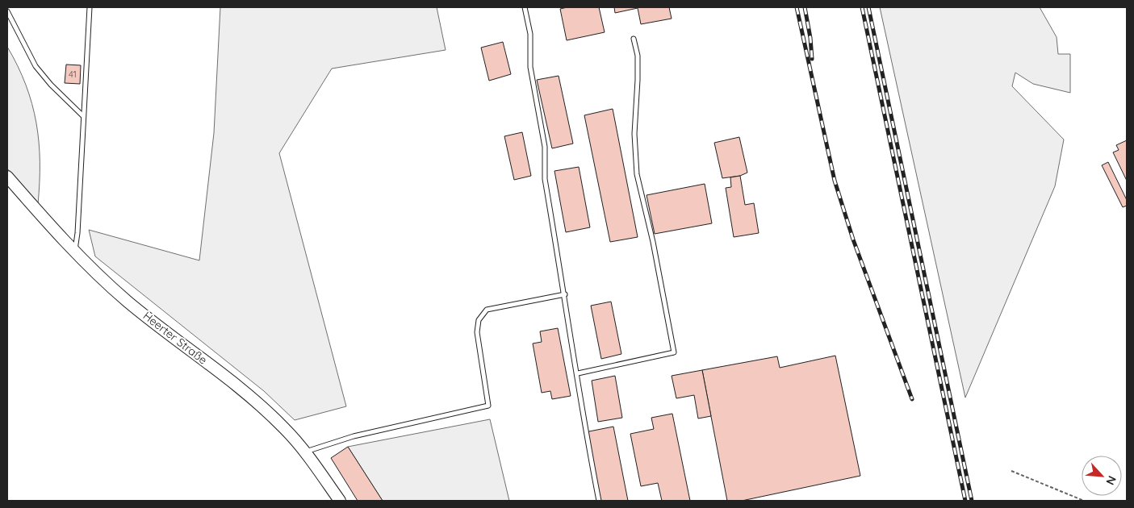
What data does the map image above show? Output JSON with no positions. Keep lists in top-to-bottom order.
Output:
{
  "streets": {
    "main road": ["Heerter Straße"]
  },
  "house_numbers": ["41"],
  "north": "bottom right"
}
